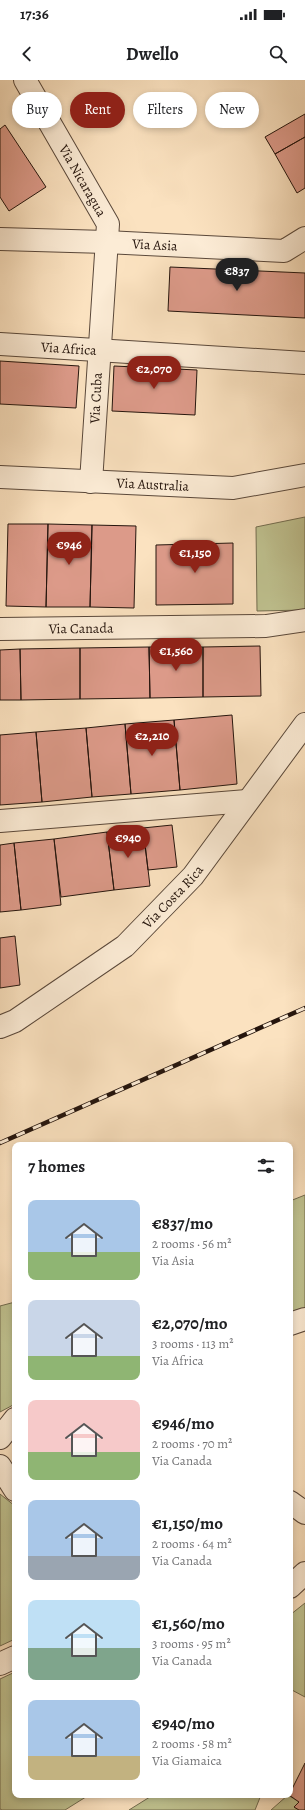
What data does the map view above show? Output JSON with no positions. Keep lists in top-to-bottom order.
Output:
{
  "streets": {
    "street": [
      "Via Nicaragua",
      "Via Asia",
      "Via Africa",
      "Via Cuba",
      "Via Australia",
      "Via Canada",
      "Via Costa Rica"
    ]
  },
  "crossings": [
    ["Via Nicaragua", "Via Asia"],
    ["Via Nicaragua", "Via Cuba"],
    ["Via Asia", "Via Cuba"],
    ["Via Africa", "Via Cuba"],
    ["Via Cuba", "Via Australia"]
  ],
  "page": {
    "status": "17:36",
    "header": "Dwello",
    "chip": [
      "Buy",
      "Rent",
      "Filters",
      "New"
    ],
    "price": [
      "€837",
      "€2,070",
      "€946",
      "€1,150",
      "€1,560",
      "€2,210",
      "€940"
    ],
    "heading": "7 homes",
    "list": [
      {
        "name": "€837/mo",
        "note": "2 rooms · 56 m² · Via Asia"
      },
      {
        "name": "€2,070/mo",
        "note": "3 rooms · 113 m² · Via Africa"
      },
      {
        "name": "€946/mo",
        "note": "2 rooms · 70 m² · Via Canada"
      },
      {
        "name": "€1,150/mo",
        "note": "2 rooms · 64 m² · Via Canada"
      },
      {
        "name": "€1,560/mo",
        "note": "3 rooms · 95 m² · Via Canada"
      },
      {
        "name": "€940/mo",
        "note": "2 rooms · 58 m² · Via Giamaica"
      }
    ]
  }
}
